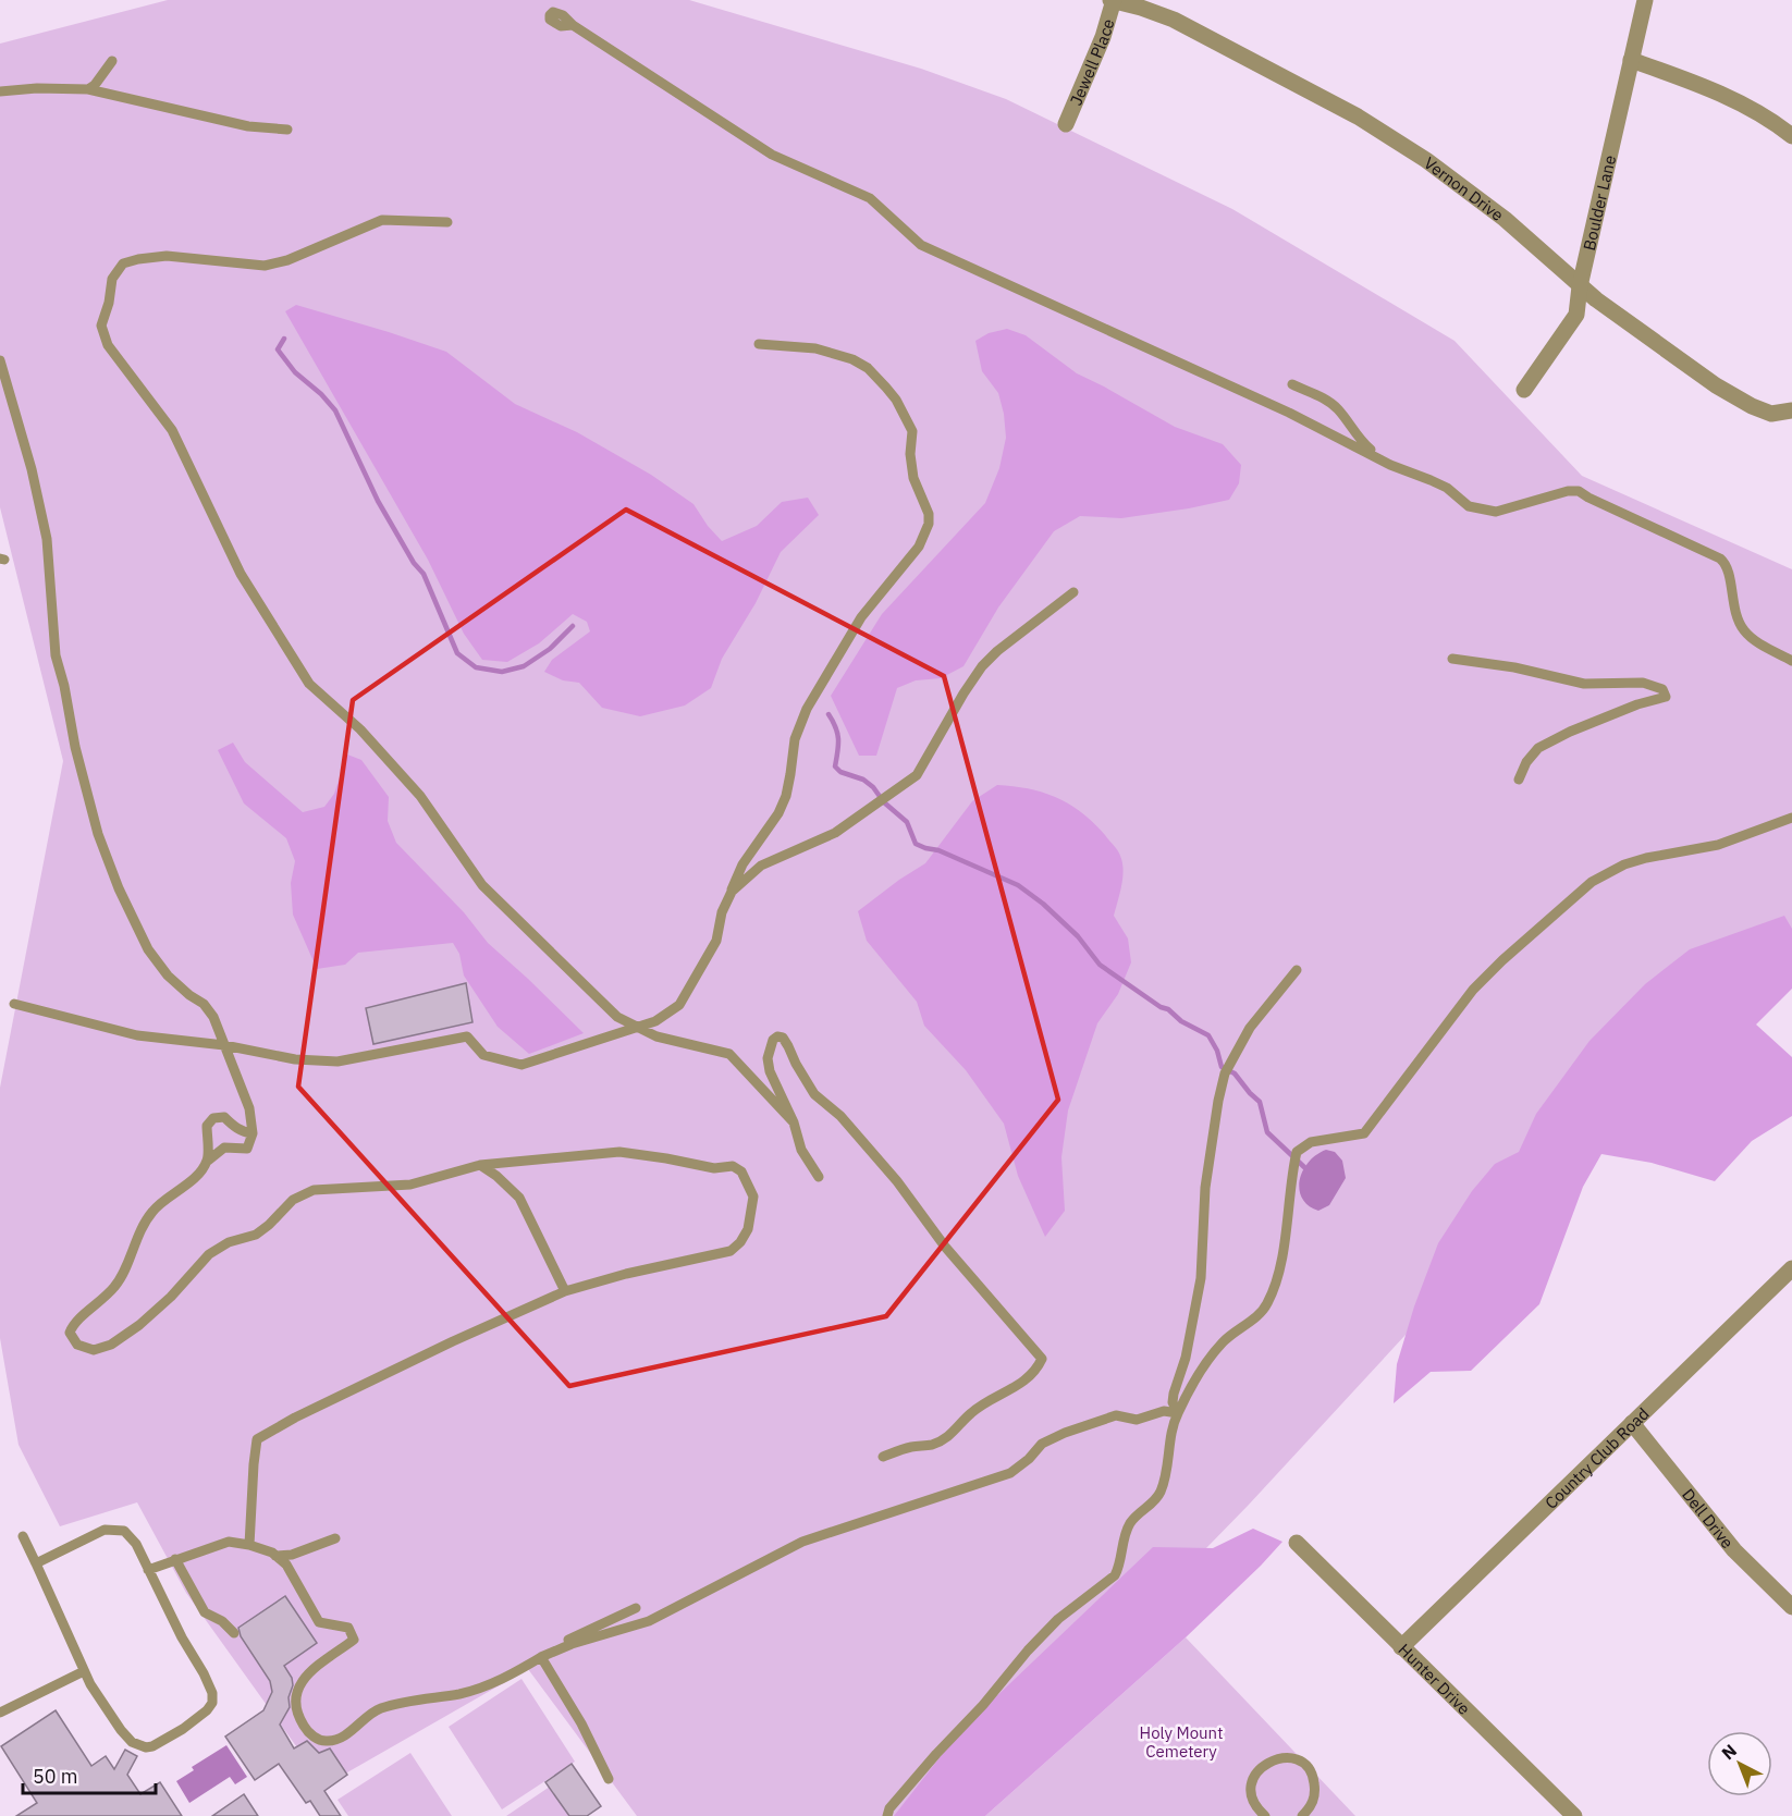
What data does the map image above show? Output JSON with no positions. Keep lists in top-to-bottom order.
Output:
{
  "streets": {
    "street": [
      "Jewell Place",
      "Vernon Drive",
      "Boulder Lane",
      "Country Club Road",
      "Dell Drive",
      "Hunter Drive"
    ]
  },
  "crossings": [
    ["Jewell Place", "Vernon Drive"],
    ["Vernon Drive", "Boulder Lane"],
    ["Country Club Road", "Dell Drive"],
    ["Country Club Road", "Hunter Drive"]
  ],
  "parks": ["Holy Mount Cemetery"],
  "scale_bar": "50 m",
  "north": "top left"
}
